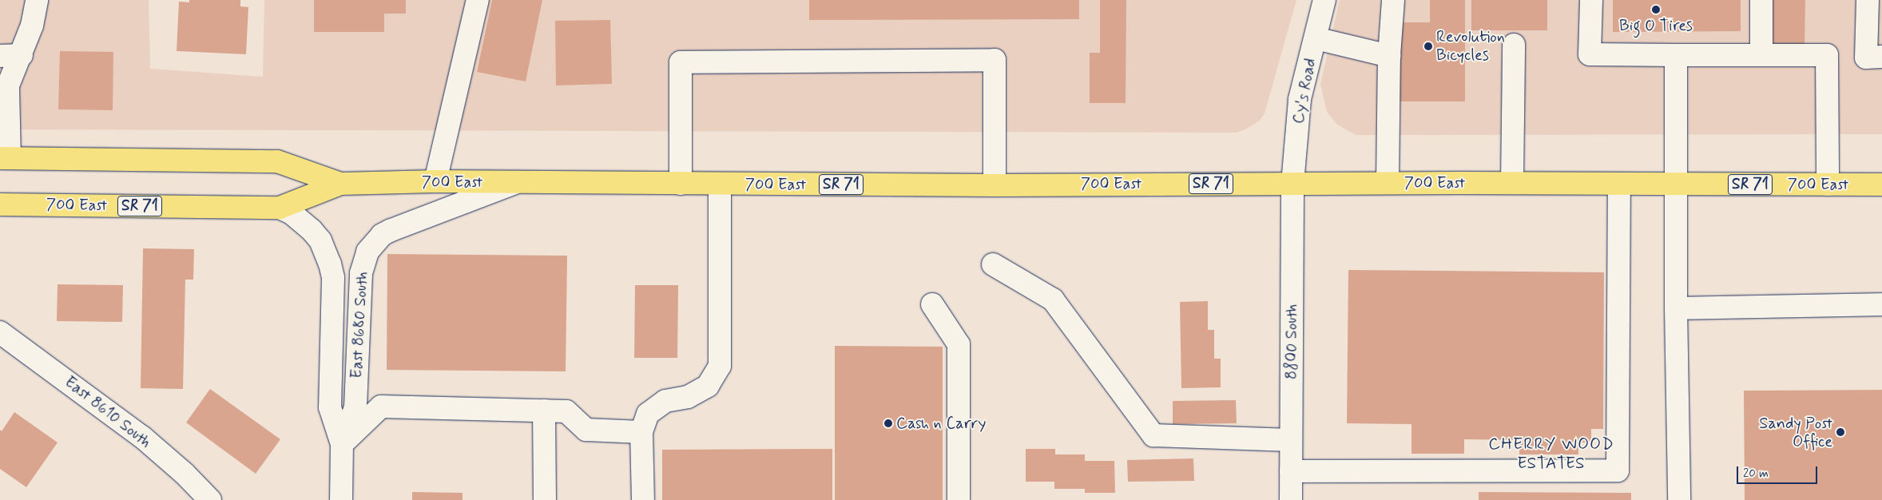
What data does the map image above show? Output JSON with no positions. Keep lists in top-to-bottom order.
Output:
{
  "streets": {
    "main road": ["700 East", "SR 71"],
    "street": [
      "Cy's Road",
      "East 8680 South",
      "8800 South",
      "East 8610 South"
    ]
  },
  "crossings": [
    ["Cy's Road", "700 East"],
    ["Cy's Road", "8800 South"],
    ["700 East", "East 8680 South"],
    ["700 East", "8800 South"]
  ],
  "districts": ["CHERRY WOOD ESTATES"],
  "places": [
    "Big O Tires",
    "Revolution Bicycles",
    "Cash n Carry",
    "Sandy Post Office"
  ],
  "scale_bar": "20 m"
}
